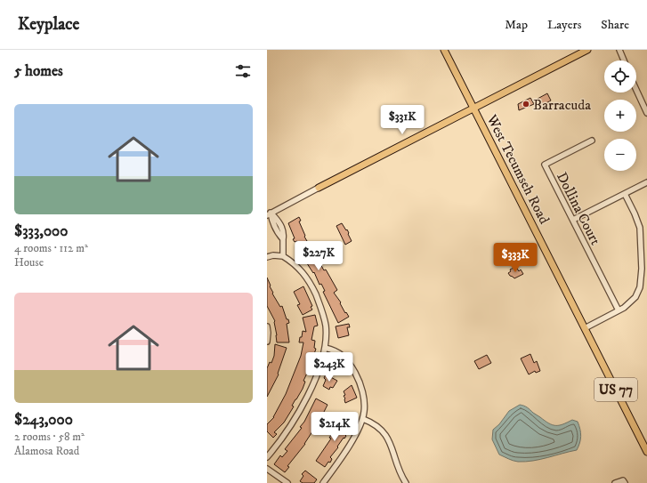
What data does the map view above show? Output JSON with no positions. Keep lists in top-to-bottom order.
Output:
{
  "streets": {
    "main road": ["West Tecumseh Road", "US 77"],
    "street": ["Dollina Court"]
  },
  "crossings": [
    ["West Tecumseh Road", "US 77"]
  ],
  "places": ["Barracuda"],
  "page": {
    "header": "Keyplace",
    "nav": ["Map", "Layers", "Share"],
    "heading": "5 homes",
    "map_buttons": ["+", "−"],
    "list": [
      {
        "name": "$333,000",
        "note": "4 rooms · 112 m² · House"
      },
      {
        "name": "$243,000",
        "note": "2 rooms · 58 m² · Alamosa Road"
      }
    ],
    "price": [
      "$331K",
      "$227K",
      "$333K",
      "$243K",
      "$214K"
    ]
  }
}
